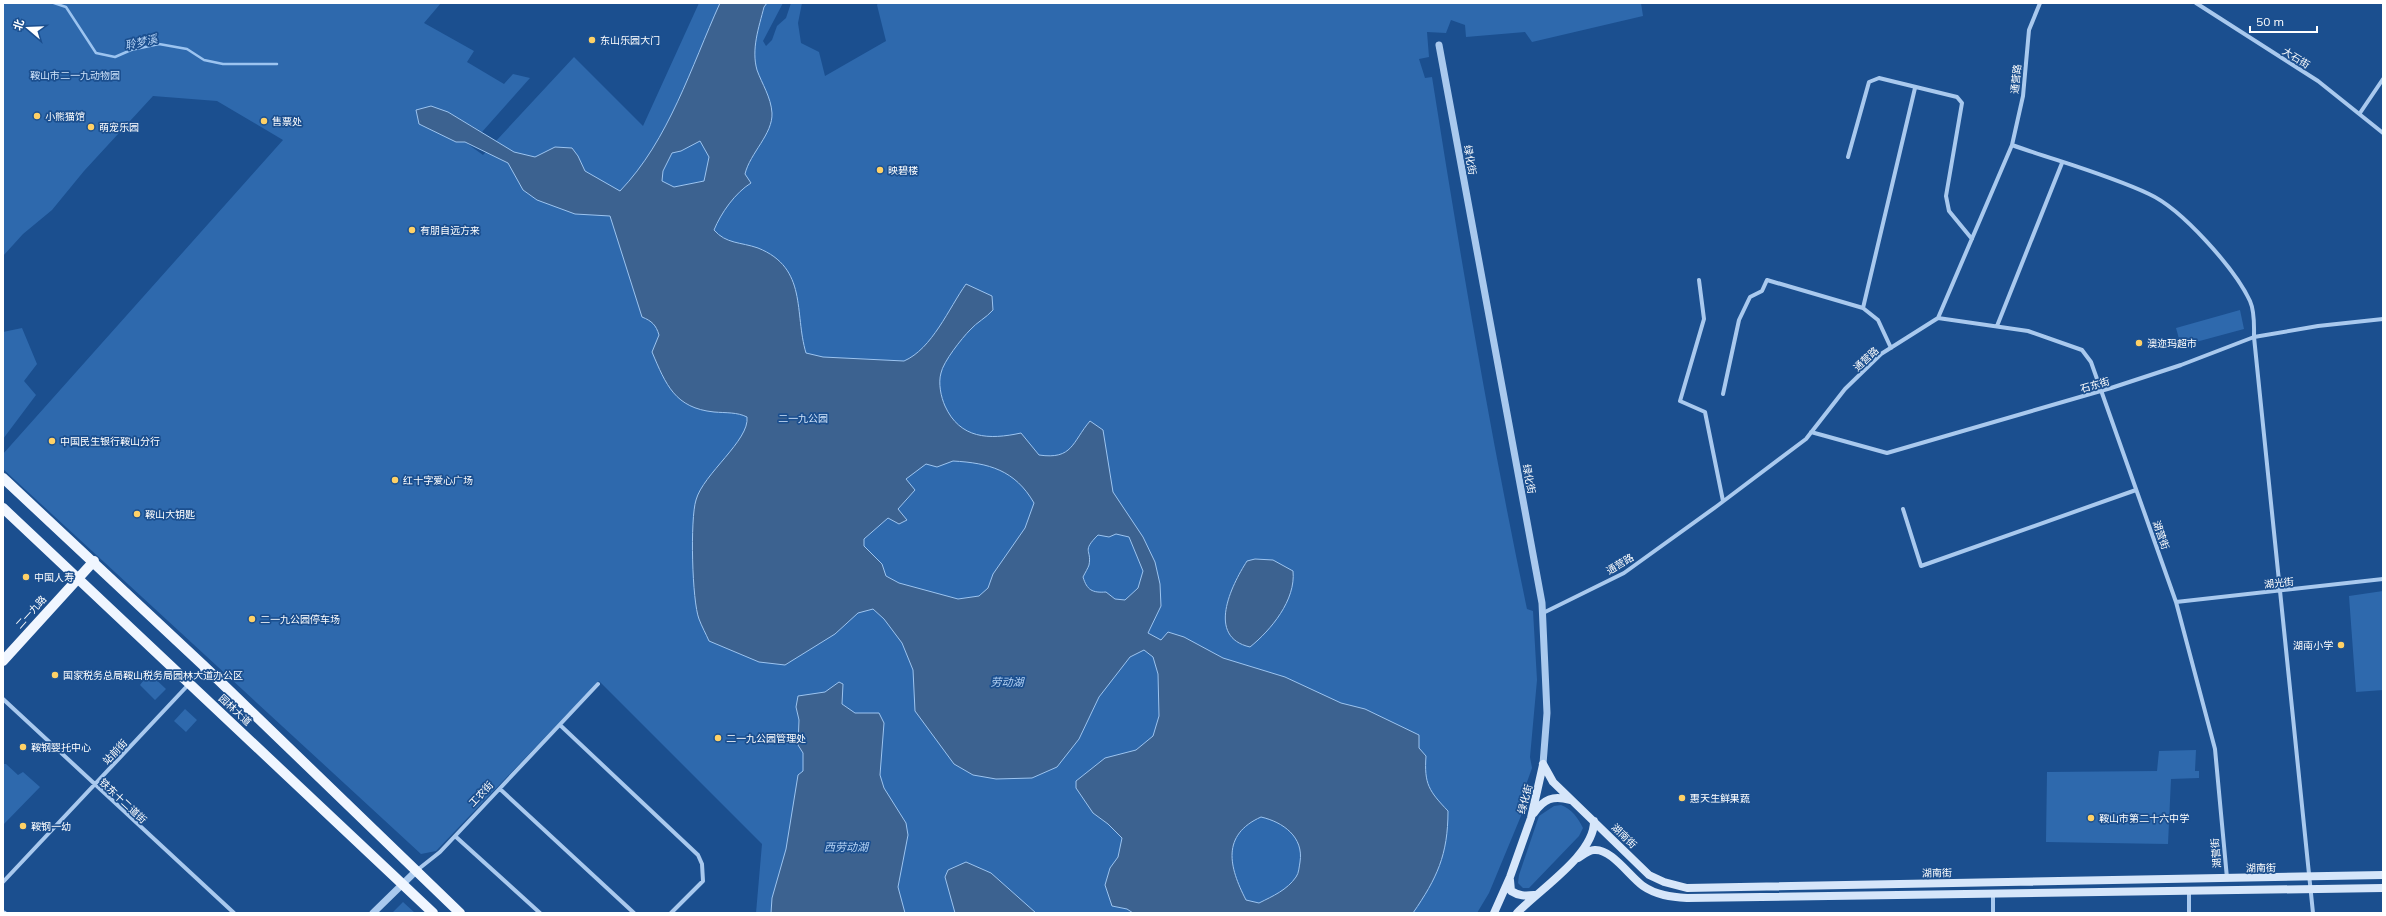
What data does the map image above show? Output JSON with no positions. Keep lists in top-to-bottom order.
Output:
{
  "streets": {
    "main road": [
      "绿化街",
      "二一九路",
      "园林大道",
      "湖南街"
    ],
    "street": [
      "大石街",
      "通营路",
      "石东街",
      "湖营街",
      "湖光街",
      "站前街",
      "工农街",
      "铁东十二道街"
    ]
  },
  "crossings": [
    ["通营路", "绿化街"],
    ["通营路", "石东街"],
    ["通营路", "湖营街"],
    ["绿化街", "湖南街"],
    ["石东街", "湖营街"],
    ["湖营街", "湖光街"],
    ["湖营街", "湖南街"],
    ["二一九路", "园林大道"],
    ["园林大道", "站前街"],
    ["园林大道", "工农街"],
    ["站前街", "铁东十二道街"]
  ],
  "water": ["聆梦溪", "劳动湖", "西劳动湖"],
  "parks": ["鞍山市二一九动物园", "二一九公园"],
  "places": [
    "东山乐园大门",
    "小熊猫馆",
    "售票处",
    "萌宠乐园",
    "映碧楼",
    "有朋自远方来",
    "澳迩玛超市",
    "中国民生银行鞍山分行",
    "红十字爱心广场",
    "鞍山大钥匙",
    "中国人寿",
    "二一九公园停车场",
    "湖南小学",
    "国家税务总局鞍山税务局园林大道办公区",
    "二一九公园管理处",
    "鞍钢婴托中心",
    "惠天生鲜果蔬",
    "鞍山市第二十六中学",
    "鞍钢一幼"
  ],
  "scale_bar": "50 m",
  "north": "left"
}
